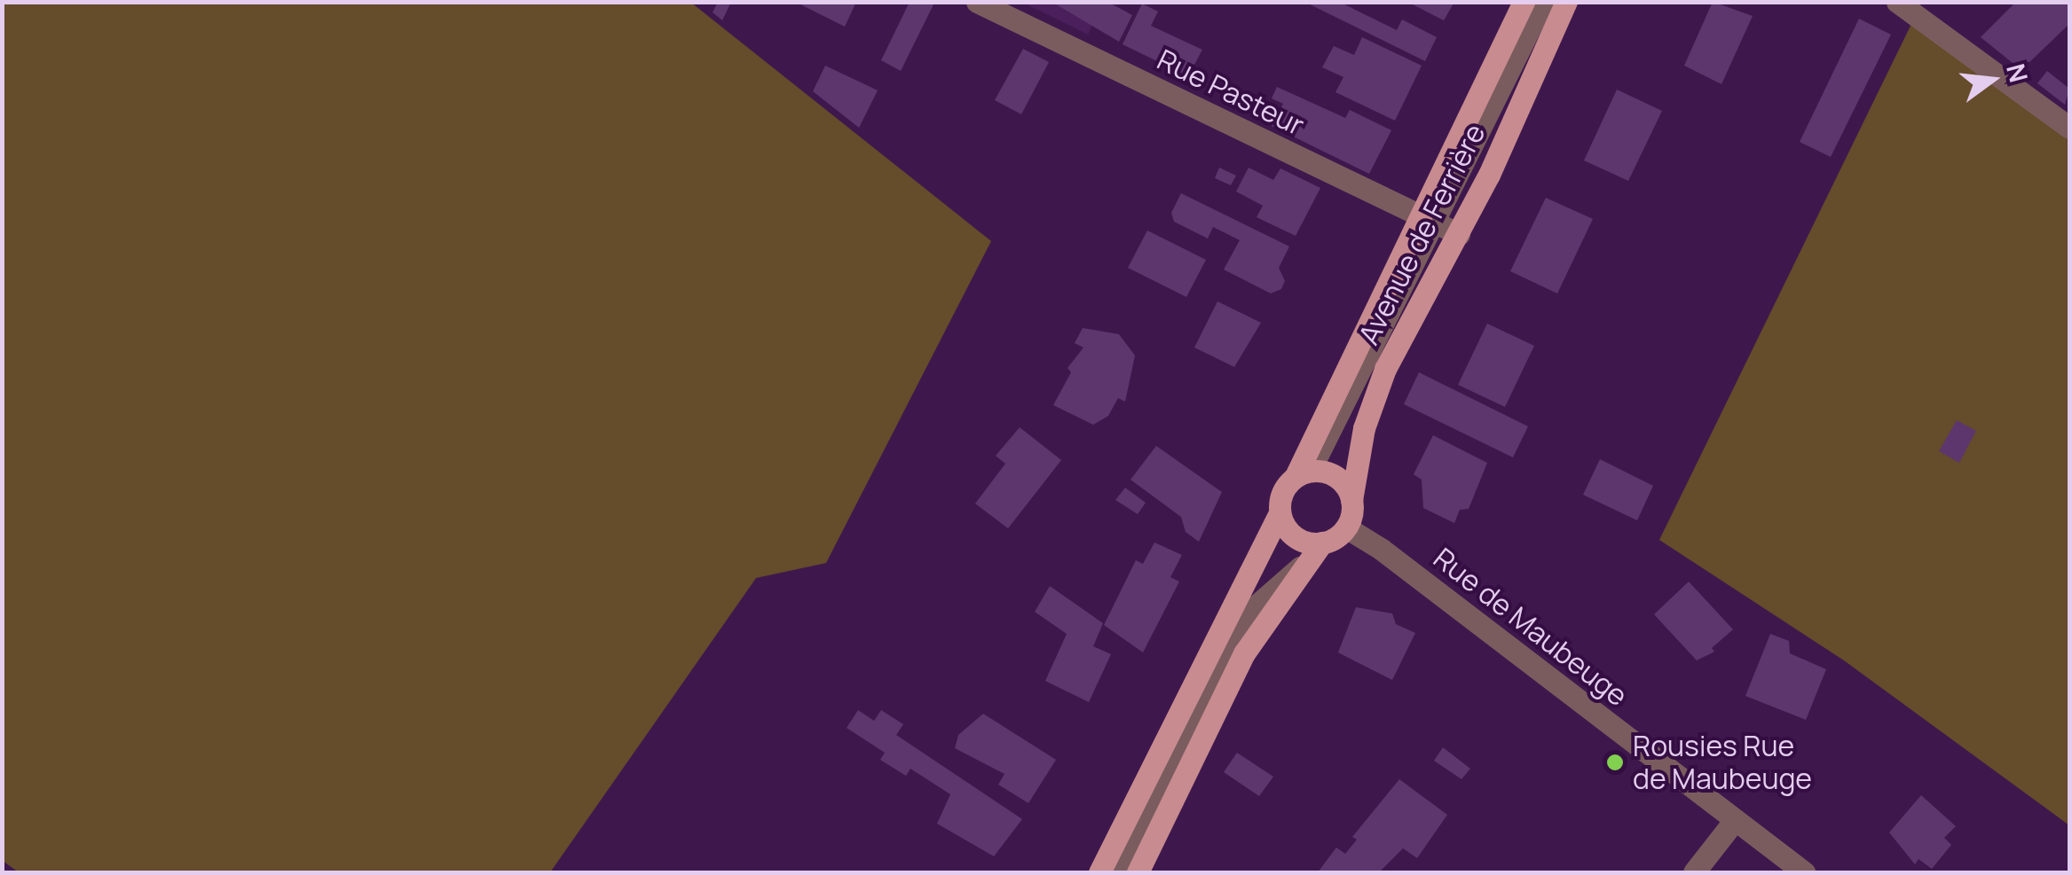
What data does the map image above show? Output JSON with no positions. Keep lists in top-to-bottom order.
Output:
{
  "streets": {
    "main road": ["Avenue de Ferrière"],
    "street": ["Rue Pasteur", "Rue de Maubeuge"]
  },
  "crossings": [
    ["Rue Pasteur", "Avenue de Ferrière"],
    ["Avenue de Ferrière", "Rue de Maubeuge"]
  ],
  "places": ["Rousies Rue de Maubeuge"],
  "north": "right"
}
